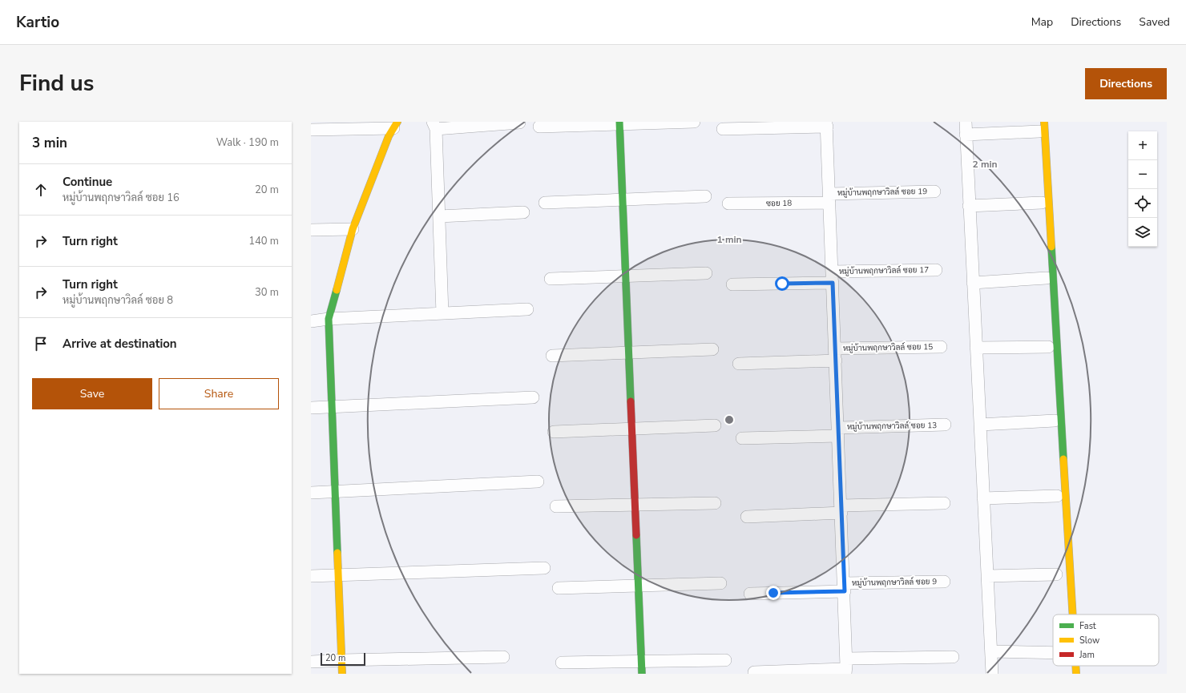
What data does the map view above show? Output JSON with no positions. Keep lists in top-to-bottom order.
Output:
{
  "streets": {
    "street": [
      "หมู่บ้านพฤกษาวิลล์ ซอย 19",
      "ซอย 18",
      "หมู่บ้านพฤกษาวิลล์ ซอย 17",
      "หมู่บ้านพฤกษาวิลล์ ซอย 15",
      "หมู่บ้านพฤกษาวิลล์ ซอย 13",
      "หมู่บ้านพฤกษาวิลล์ ซอย 9"
    ]
  },
  "crossings": [
    ["หมู่บ้านพฤกษาวิลล์ ซอย 19", "ซอย 18"]
  ],
  "legend": ["Fast", "Slow", "Jam"],
  "scale_bar": "20 m",
  "page": {
    "header": "Kartio",
    "nav": ["Map", "Directions", "Saved"],
    "title": "Find us",
    "buttons": [
      "Directions",
      ["Save", "Share"]
    ],
    "heading": ["3 min", "Walk · 190 m"],
    "map_buttons": ["+", "−"],
    "list": [
      ["Continue", "หมู่บ้านพฤกษาวิลล์ ซอย 16", "20 m"],
      ["Turn right", "140 m"],
      ["Turn right", "หมู่บ้านพฤกษาวิลล์ ซอย 8", "30 m"],
      "Arrive at destination"
    ],
    "scale": "20 m"
  },
  "rings": ["2 min", "1 min"]
}
